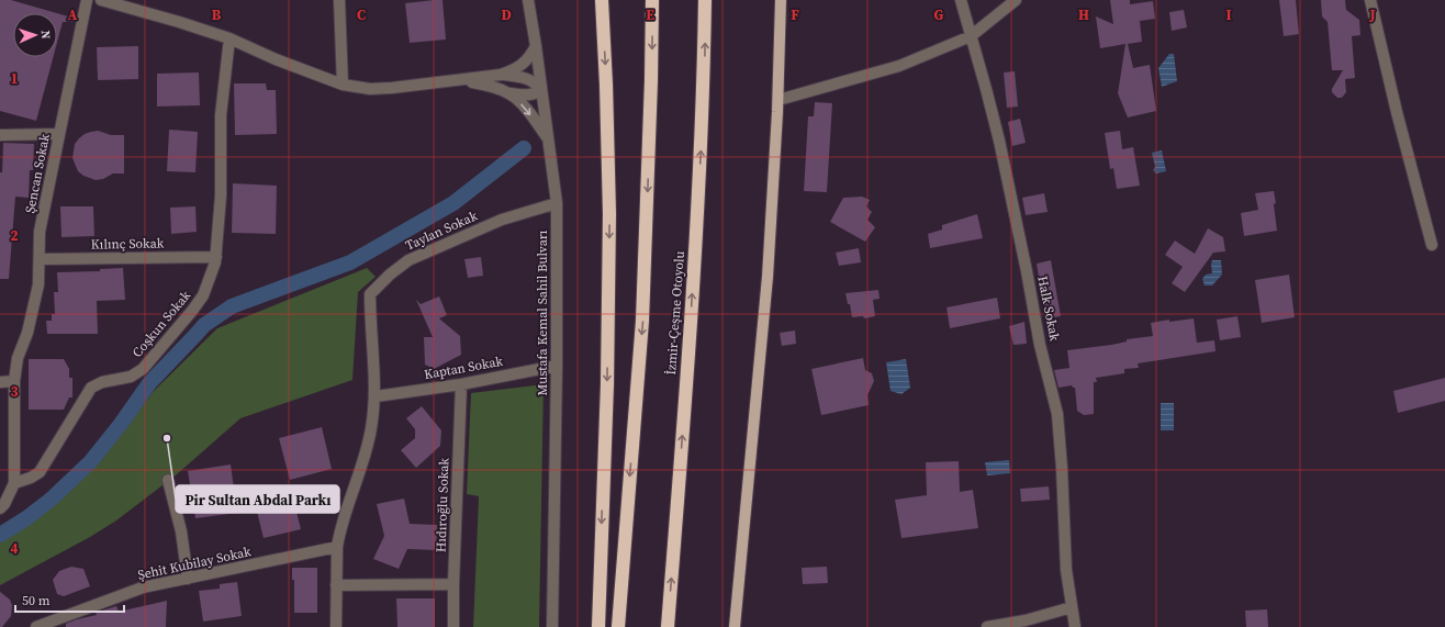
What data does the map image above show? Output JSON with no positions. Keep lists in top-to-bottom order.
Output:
{
  "streets": {
    "highway": ["İzmir-Çeşme Otoyolu"],
    "street": [
      "Şencan Sokak",
      "Taylan Sokak",
      "Kılınç Sokak",
      "Halk Sokak",
      "Mustafa Kemal Sahil Bulvarı",
      "Coşkun Sokak",
      "Kaptan Sokak",
      "Hıdıroğlu Sokak",
      "Şehit Kubilay Sokak"
    ]
  },
  "crossings": [
    ["Şencan Sokak", "Kılınç Sokak"],
    ["Şencan Sokak", "Coşkun Sokak"],
    ["Taylan Sokak", "Mustafa Kemal Sahil Bulvarı"],
    ["Taylan Sokak", "Kaptan Sokak"],
    ["Kılınç Sokak", "Coşkun Sokak"],
    ["Mustafa Kemal Sahil Bulvarı", "Kaptan Sokak"],
    ["Kaptan Sokak", "Hıdıroğlu Sokak"]
  ],
  "places": ["Pir Sultan Abdal Parkı"],
  "scale_bar": "50 m",
  "north": "right",
  "grid": {
    "columns": [
      "A",
      "B",
      "C",
      "D",
      "E",
      "F",
      "G",
      "H",
      "I",
      "J"
    ],
    "rows": [
      "1",
      "2",
      "3",
      "4"
    ]
  }
}
